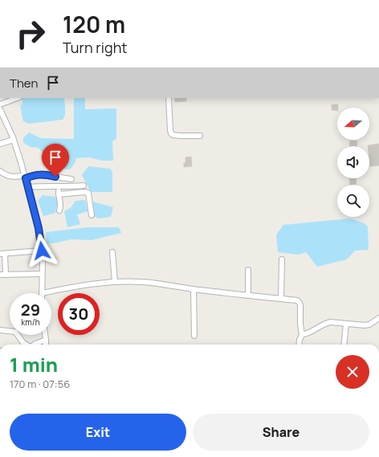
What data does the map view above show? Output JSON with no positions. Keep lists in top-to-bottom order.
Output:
{
  "north": "left",
  "page": {
    "turn": ["120 m", "Turn right"],
    "then": "Then",
    "speed": "29 km/h",
    "limit": "30",
    "heading": ["1 min", "170 m · 07:56"],
    "buttons": ["Exit", "Share"]
  }
}
